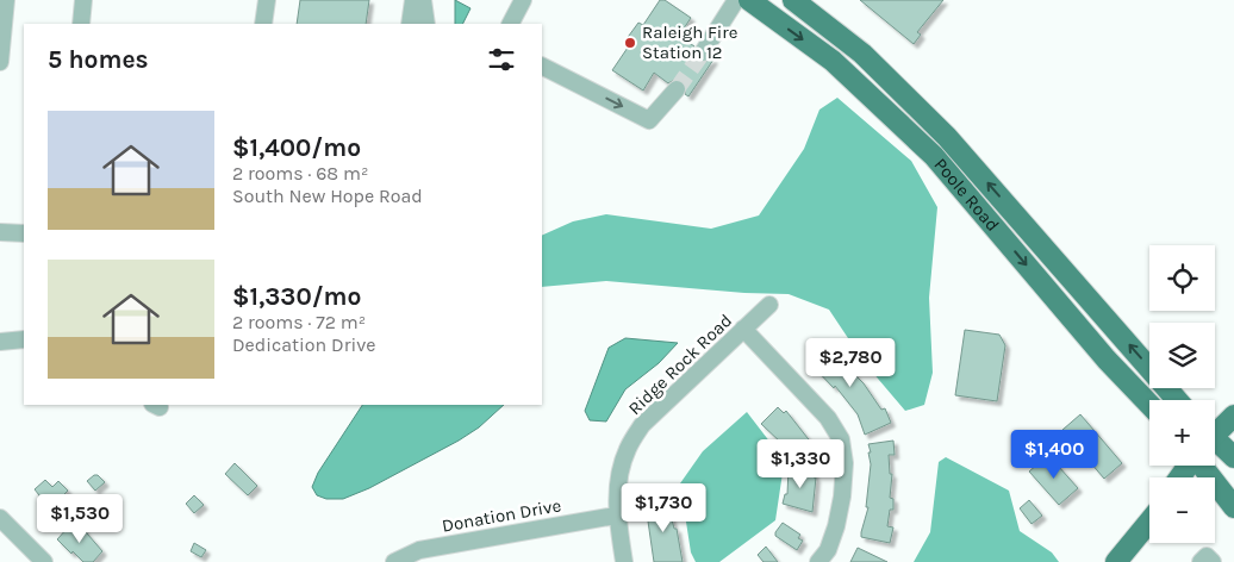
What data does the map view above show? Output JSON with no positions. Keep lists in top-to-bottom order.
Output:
{
  "streets": {
    "main road": ["Poole Road"],
    "street": ["Ridge Rock Road", "Donation Drive"]
  },
  "crossings": [
    ["Ridge Rock Road", "Donation Drive"]
  ],
  "places": ["Raleigh Fire Station 12"],
  "page": {
    "heading": "5 homes",
    "list": [
      {
        "name": "$1,400/mo",
        "note": "2 rooms · 68 m² · South New Hope Road"
      },
      {
        "name": "$1,330/mo",
        "note": "2 rooms · 72 m² · Dedication Drive"
      }
    ],
    "map_buttons": ["+", "−"],
    "price": [
      "$2,780",
      "$1,400",
      "$1,330",
      "$1,730",
      "$1,530"
    ]
  }
}
